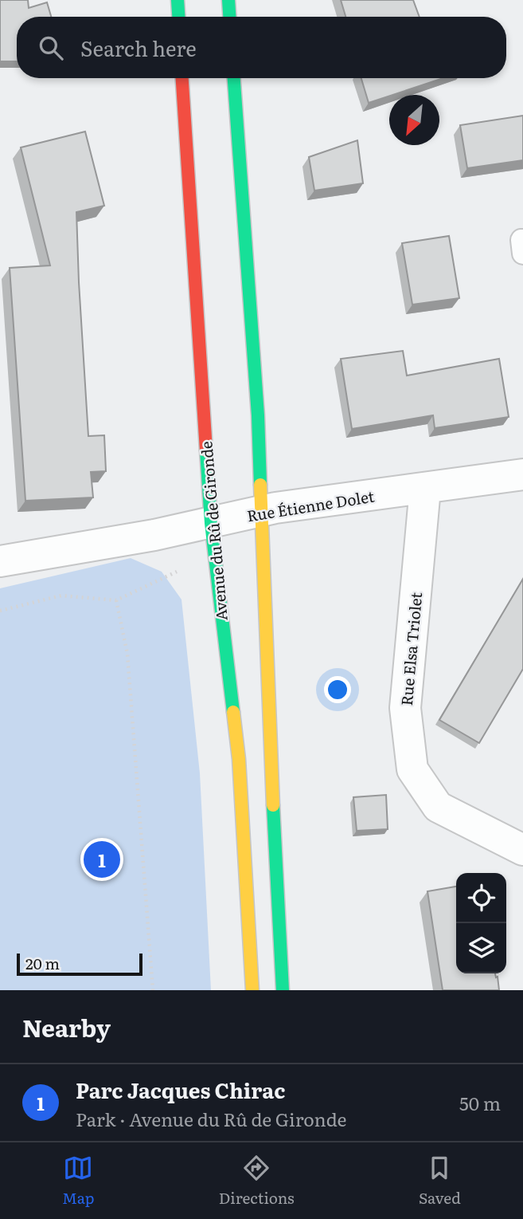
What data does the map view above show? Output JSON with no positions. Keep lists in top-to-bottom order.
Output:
{
  "streets": {
    "main road": ["Avenue du Rû de Gironde"],
    "street": ["Rue Étienne Dolet", "Rue Elsa Triolet"]
  },
  "crossings": [
    ["Rue Étienne Dolet", "Avenue du Rû de Gironde"],
    ["Rue Étienne Dolet", "Rue Elsa Triolet"]
  ],
  "scale_bar": "20 m",
  "north": "bottom left",
  "page": {
    "search": "Search here",
    "pins": "1",
    "scale": "20 m",
    "heading": "Nearby",
    "list": [
      {
        "mark": "1",
        "name": "Parc Jacques Chirac",
        "note": "Park · Avenue du Rû de Gironde",
        "value": "50 m"
      }
    ],
    "nav": ["Map", "Directions", "Saved"]
  }
}
